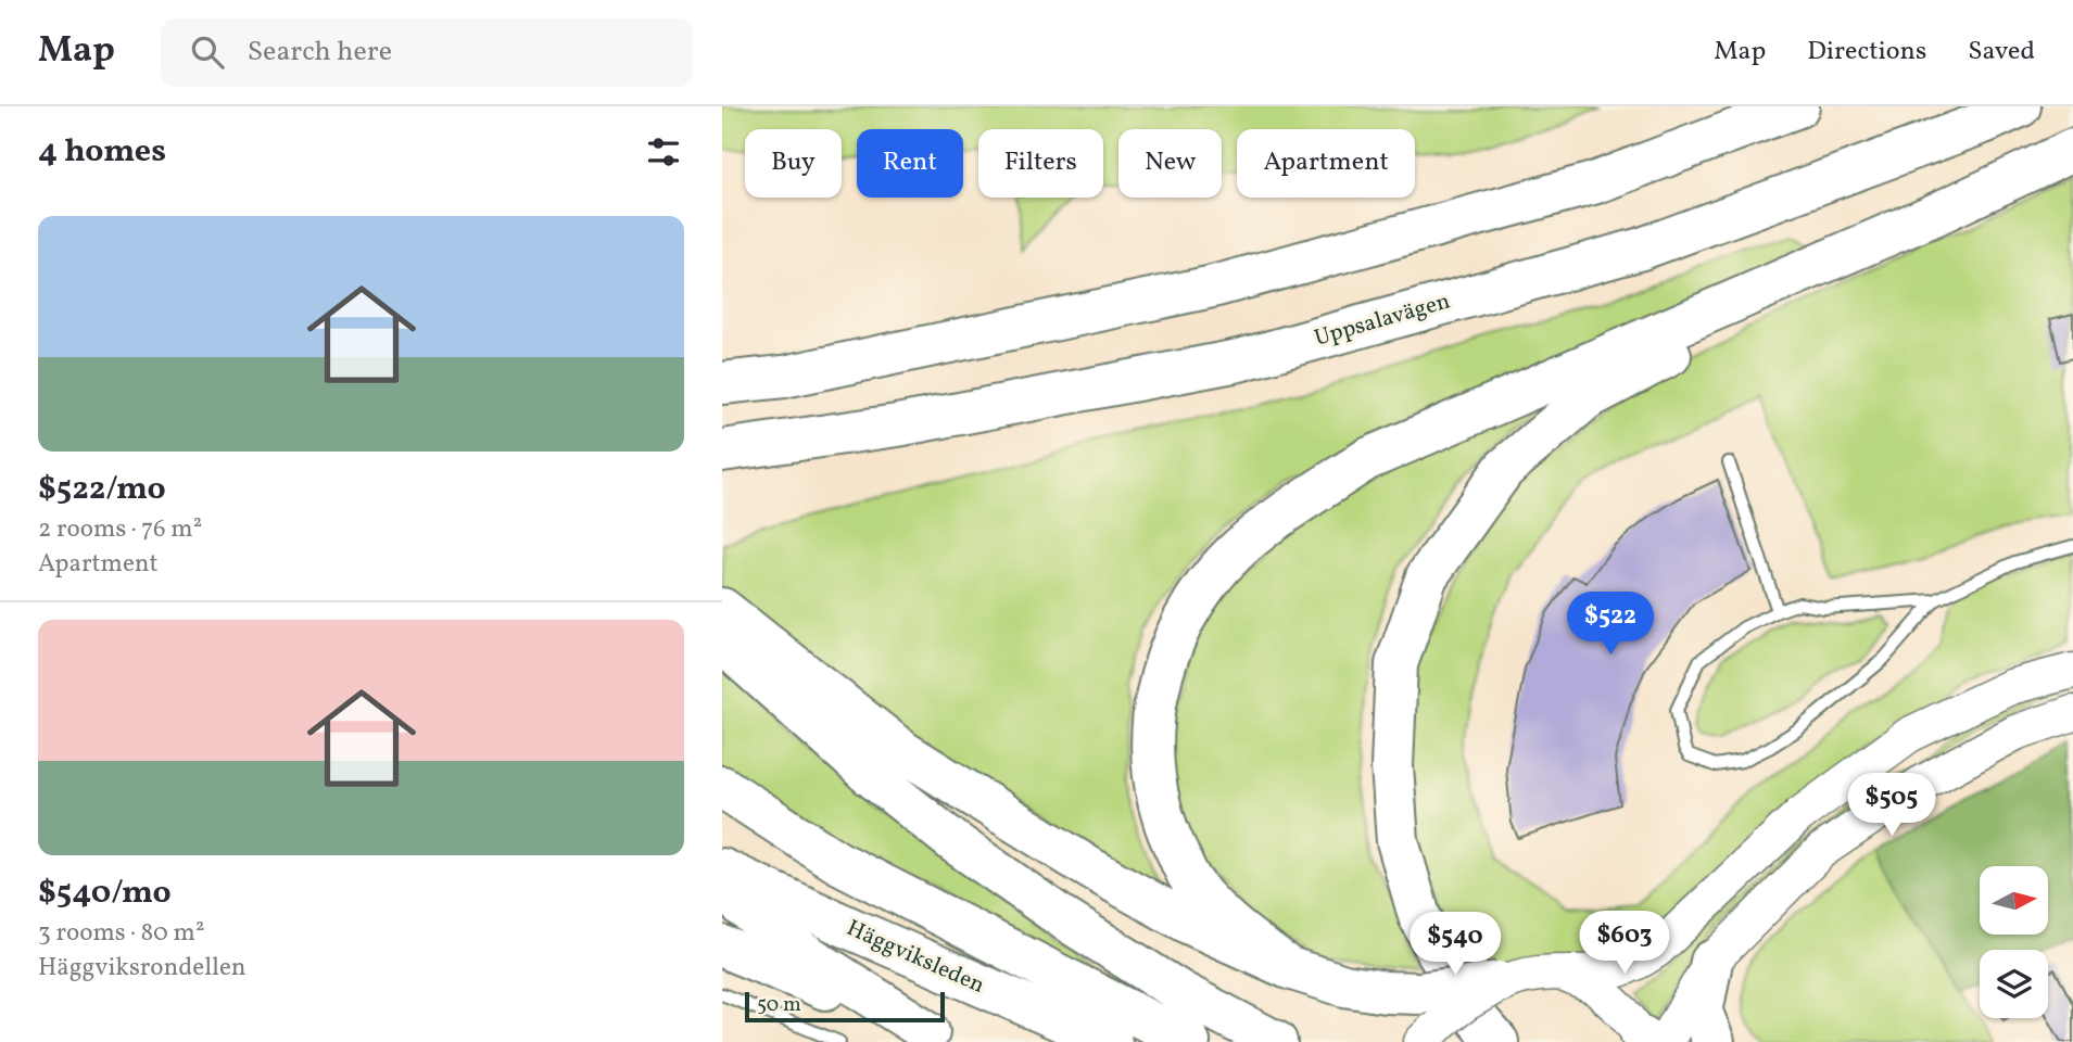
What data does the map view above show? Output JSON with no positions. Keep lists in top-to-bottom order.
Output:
{
  "streets": {
    "highway": ["Uppsalavägen", "Häggviksleden"]
  },
  "scale_bar": "50 m",
  "north": "right",
  "page": {
    "header": "Map",
    "search": "Search here",
    "nav": ["Map", "Directions", "Saved"],
    "heading": "4 homes",
    "chip": [
      "Buy",
      "Rent",
      "Filters",
      "New",
      "Apartment"
    ],
    "list": [
      {
        "name": "$522/mo",
        "note": "2 rooms · 76 m² · Apartment"
      },
      {
        "name": "$540/mo",
        "note": "3 rooms · 80 m² · Häggviksrondellen"
      }
    ],
    "price": [
      "$522",
      "$505",
      "$603",
      "$540"
    ],
    "scale": "50 m"
  }
}
